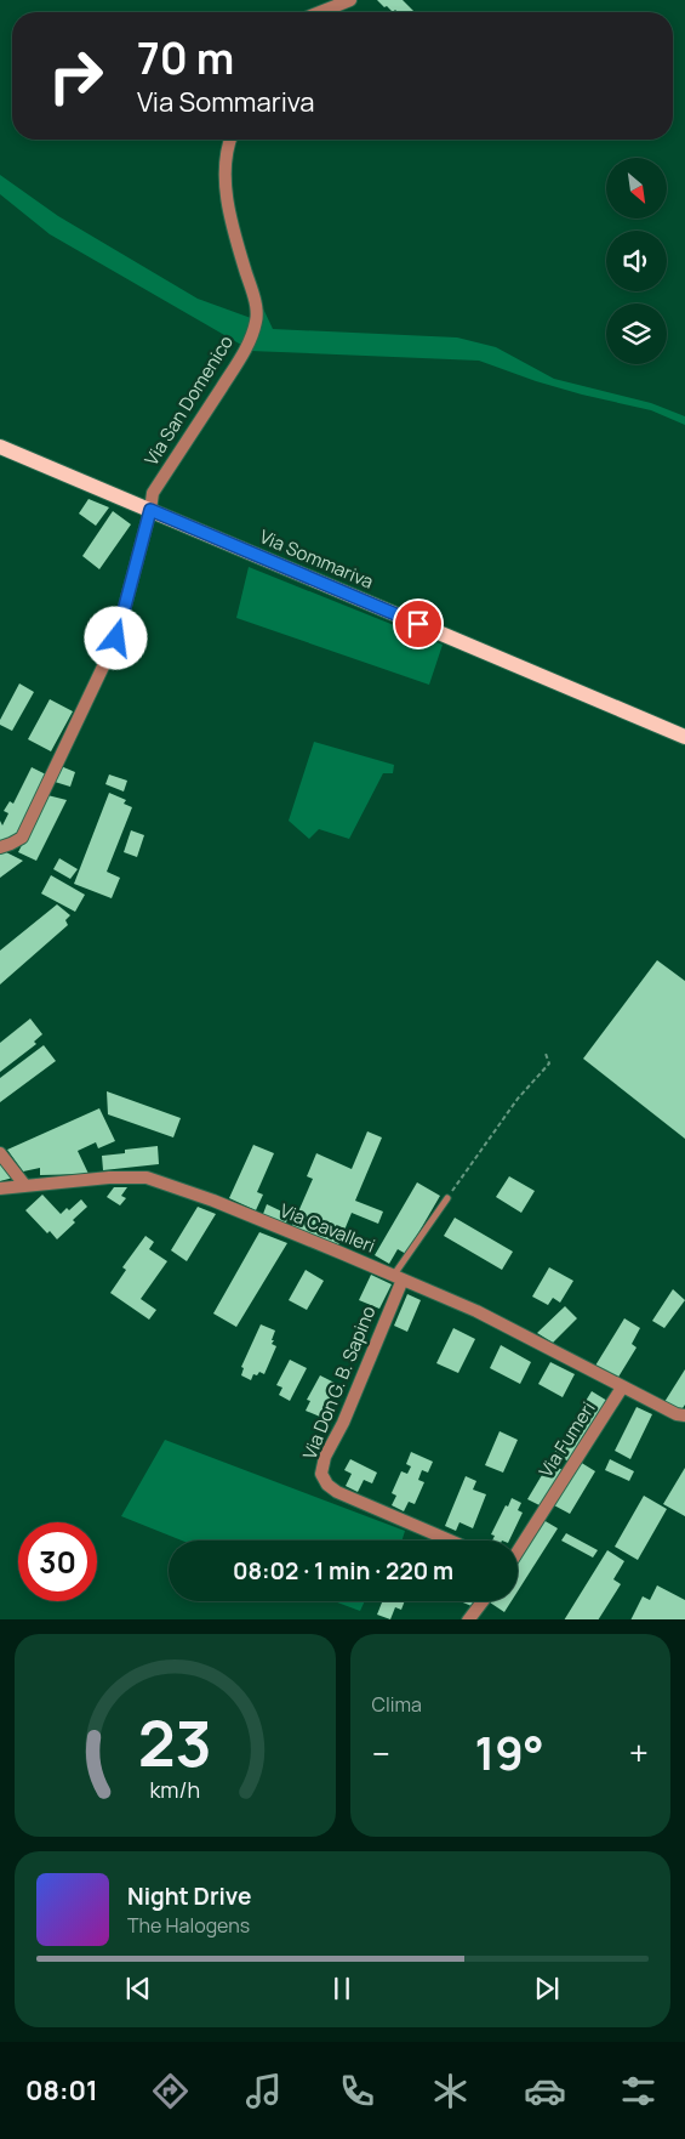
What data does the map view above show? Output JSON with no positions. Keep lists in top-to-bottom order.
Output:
{
  "streets": {
    "main road": ["Via Sommariva"],
    "street": [
      "Via San Domenico",
      "Via Cavalleri",
      "Via Don G. B. Sapino",
      "Via Fumeri"
    ]
  },
  "crossings": [
    ["Via San Domenico", "Via Sommariva"],
    ["Via Cavalleri", "Via Don G. B. Sapino"],
    ["Via Cavalleri", "Via Fumeri"]
  ],
  "north": "bottom right",
  "page": {
    "turn": ["70 m", "Via Sommariva"],
    "limit": "30",
    "trip": "08:02 · 1 min · 220 m",
    "tile": "Clima",
    "heat": ["−", "19°", "+"],
    "song": ["Night Drive", "The Halogens"],
    "tabs": "08:01",
    "gauge": ["23", "km/h"]
  }
}
